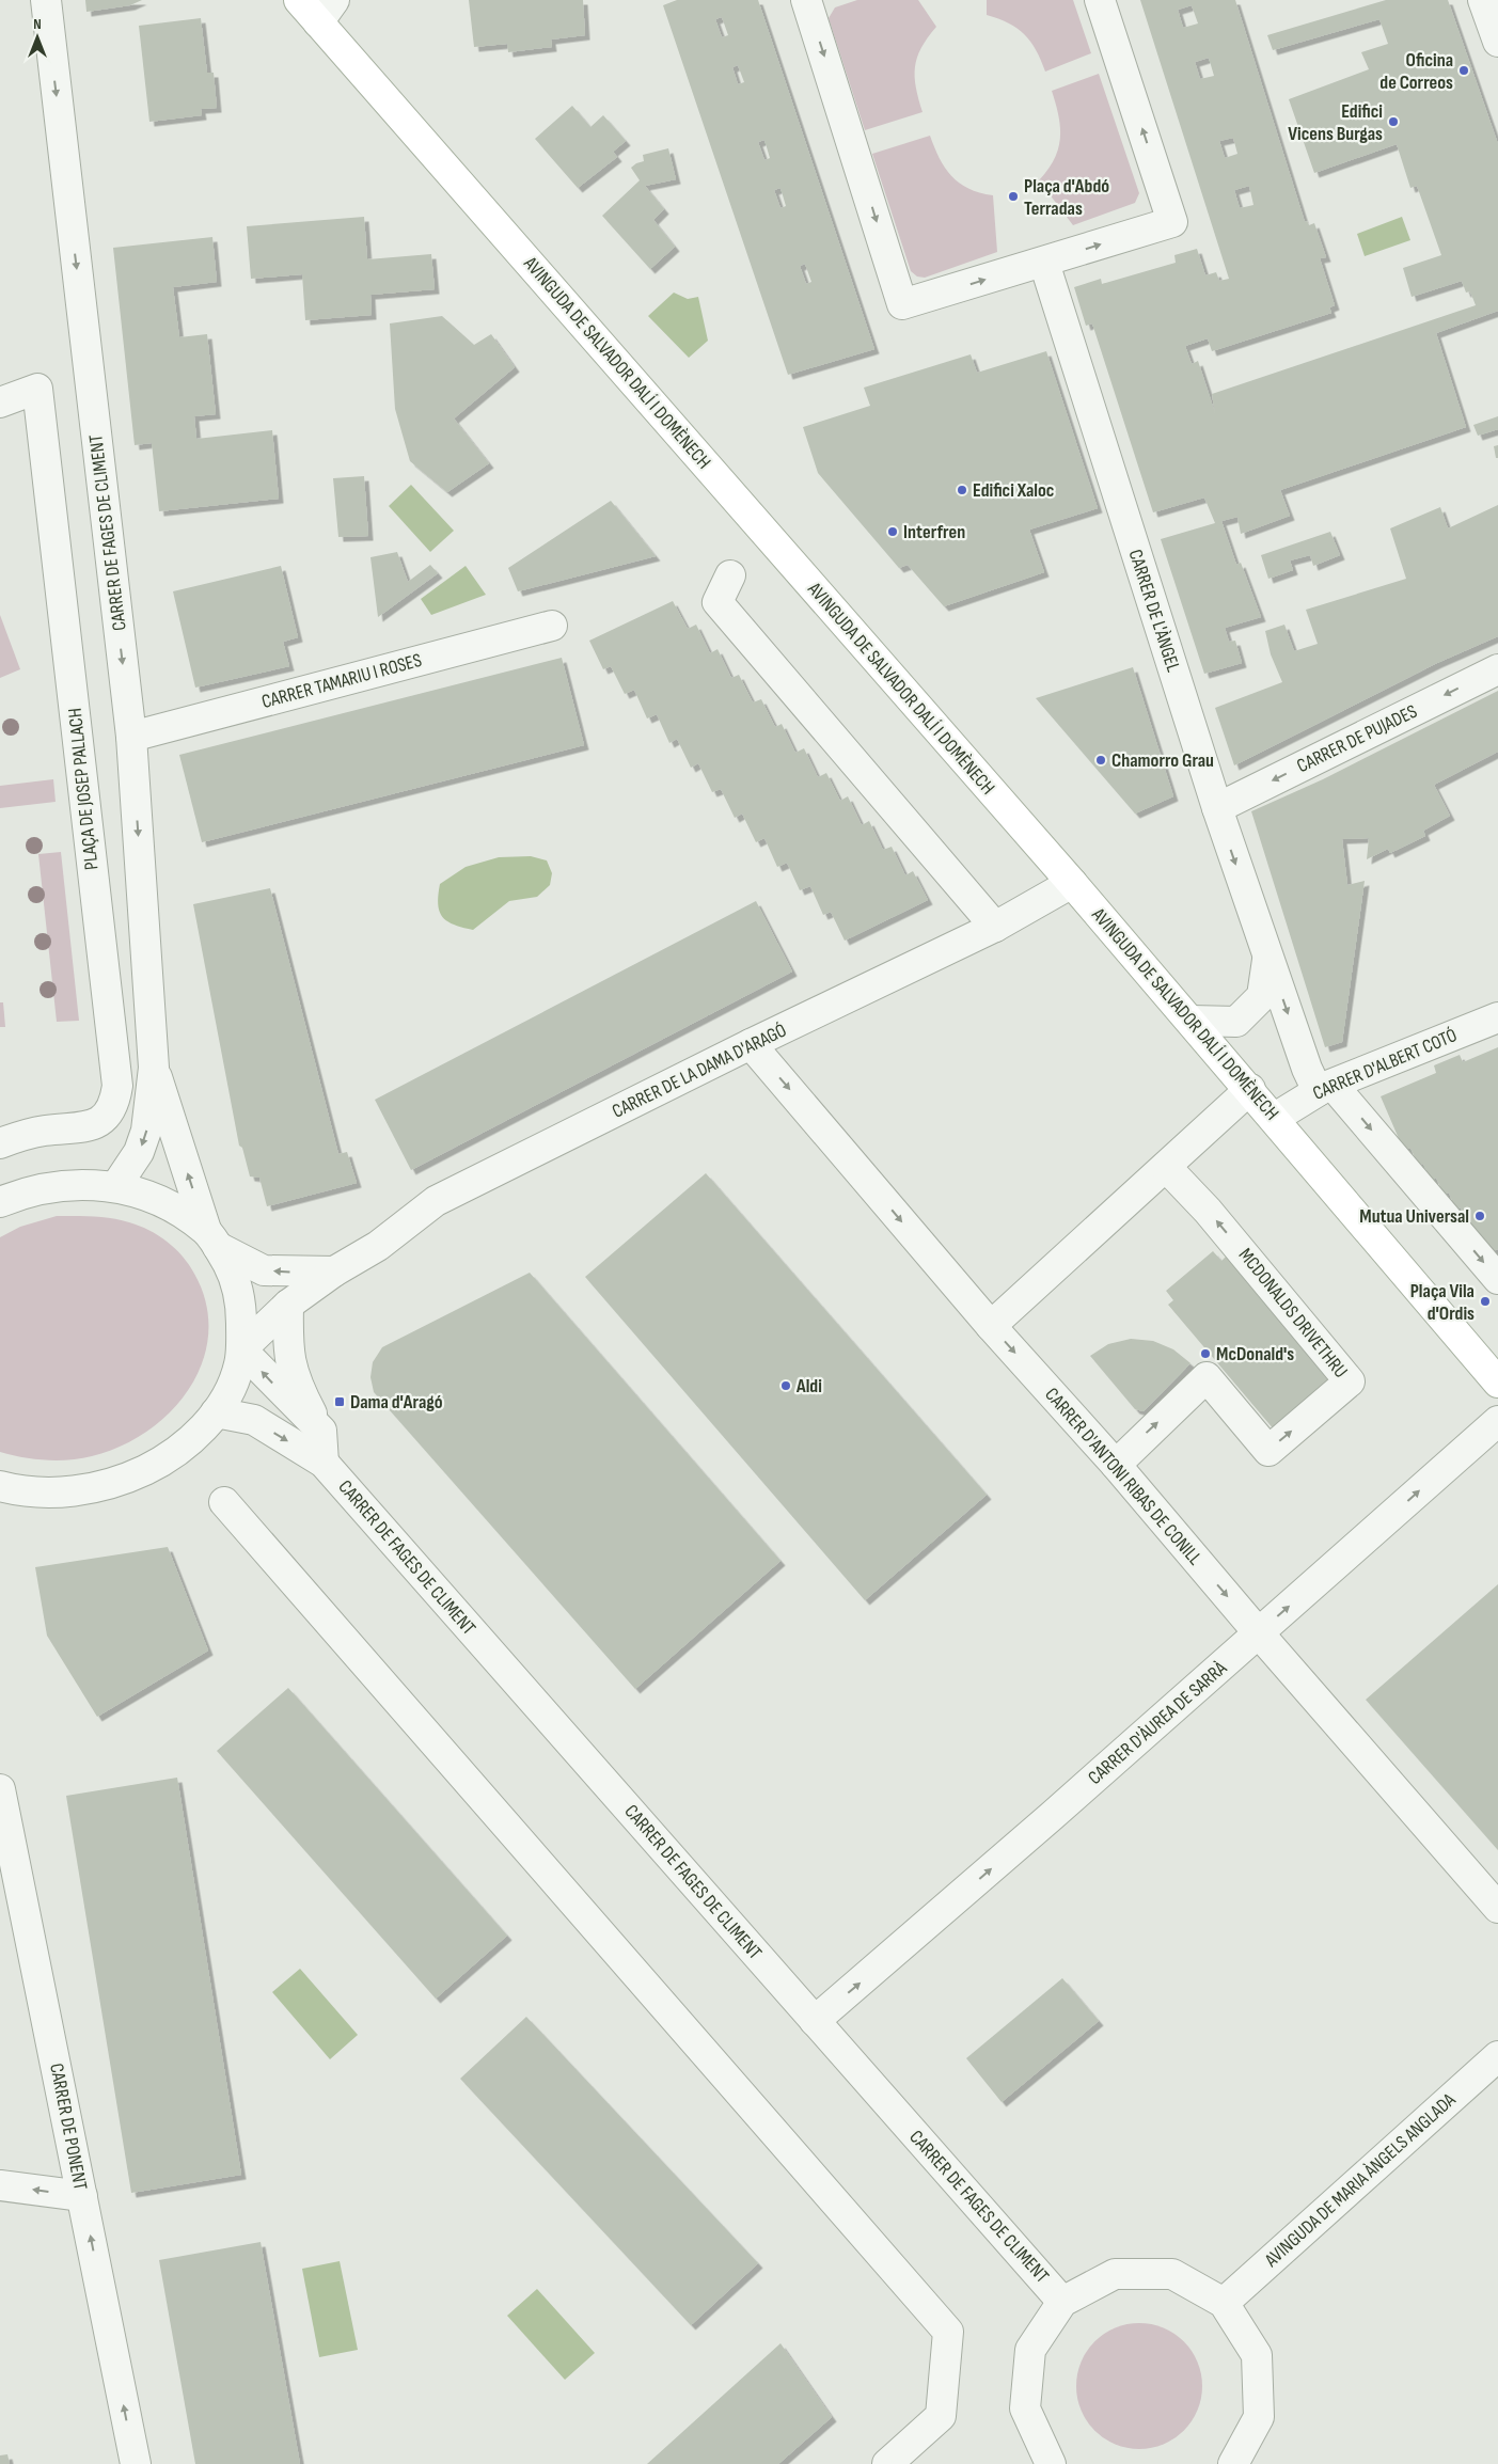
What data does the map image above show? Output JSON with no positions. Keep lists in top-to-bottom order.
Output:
{
  "streets": {
    "main road": ["AVINGUDA DE SALVADOR DALÍ I DOMÈNECH"],
    "street": [
      "CARRER DE FAGES DE CLIMENT",
      "CARRER DE L'ÀNGEL",
      "CARRER TAMARIU I ROSES",
      "CARRER DE PUJADES",
      "PLAÇA DE JOSEP PALLACH",
      "CARRER D'ALBERT COTÓ",
      "CARRER DE LA DAMA D'ARAGÓ",
      "MCDONALDS DRIVETHRU",
      "CARRER D'ANTONI RIBAS DE CONILL",
      "CARRER D'ÀUREA DE SARRÀ",
      "CARRER DE PONENT",
      "AVINGUDA DE MARIA ÀNGELS ANGLADA"
    ]
  },
  "crossings": [
    ["AVINGUDA DE SALVADOR DALÍ I DOMÈNECH", "CARRER DE L'ÀNGEL"],
    ["AVINGUDA DE SALVADOR DALÍ I DOMÈNECH", "CARRER D'ALBERT COTÓ"],
    ["AVINGUDA DE SALVADOR DALÍ I DOMÈNECH", "CARRER DE LA DAMA D'ARAGÓ"],
    ["CARRER DE FAGES DE CLIMENT", "CARRER TAMARIU I ROSES"],
    ["CARRER DE FAGES DE CLIMENT", "CARRER DE LA DAMA D'ARAGÓ"],
    ["CARRER DE FAGES DE CLIMENT", "CARRER D'ÀUREA DE SARRÀ"],
    ["CARRER DE L'ÀNGEL", "CARRER DE PUJADES"],
    ["CARRER DE L'ÀNGEL", "CARRER D'ALBERT COTÓ"],
    ["CARRER DE LA DAMA D'ARAGÓ", "CARRER D'ANTONI RIBAS DE CONILL"],
    ["MCDONALDS DRIVETHRU", "CARRER D'ANTONI RIBAS DE CONILL"],
    ["CARRER D'ANTONI RIBAS DE CONILL", "CARRER D'ÀUREA DE SARRÀ"]
  ],
  "one_way": [
    "CARRER DE L'ÀNGEL",
    "CARRER DE PUJADES",
    "CARRER D'ANTONI RIBAS DE CONILL",
    "CARRER D'ÀUREA DE SARRÀ",
    "CARRER DE PONENT"
  ],
  "places": {
    "other": [
      "Oficina de Correos",
      "Edifici Vicens Burgas",
      "Plaça d'Abdó Terradas",
      "Edifici Xaloc",
      "Interfren",
      "Chamorro Grau",
      "Mutua Universal",
      "Plaça Vila d'Ordis",
      "McDonald's",
      "Aldi"
    ],
    "transit": ["Dama d'Aragó"]
  },
  "north": "top"
}
